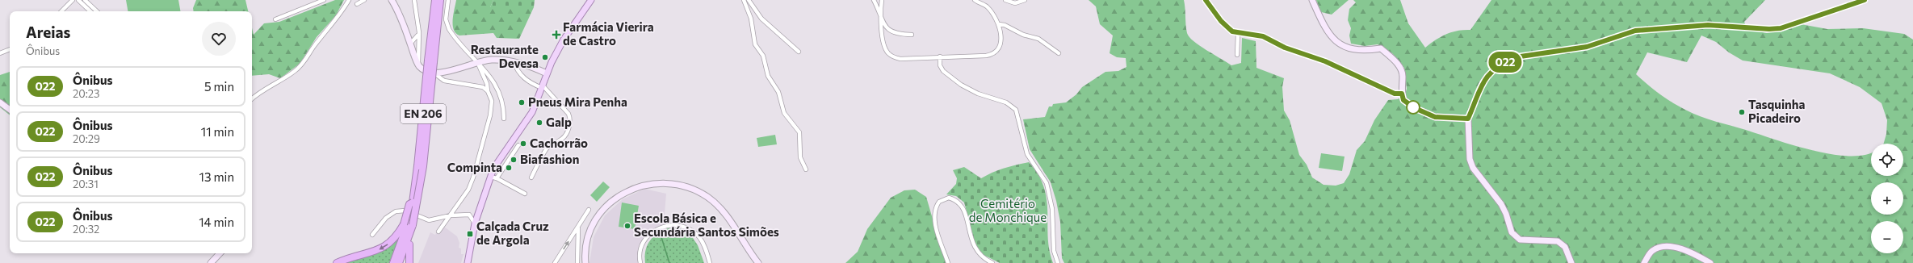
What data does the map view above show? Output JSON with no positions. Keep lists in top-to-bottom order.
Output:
{
  "streets": {
    "highway": ["EN 206"]
  },
  "parks": ["Cemitério de Monchique"],
  "places": {
    "health": ["Farmácia Vierira de Castro"],
    "other": [
      "Restaurante Devesa",
      "Pneus Mira Penha",
      "Tasquinha Picadeiro",
      "Galp",
      "Cachorrão",
      "Biafashion",
      "Compinta",
      "Escola Básica e Secundária Santos Simões"
    ],
    "transit": ["Calçada Cruz de Argola"]
  },
  "lines": ["bus line 022"],
  "page": {
    "on_map": "022",
    "heading": ["Areias", "Ônibus"],
    "list": [
      {
        "mark": "022",
        "name": "Ônibus",
        "note": "20:23",
        "value": "5 min"
      },
      {
        "mark": "022",
        "name": "Ônibus",
        "note": "20:29",
        "value": "11 min"
      },
      {
        "mark": "022",
        "name": "Ônibus",
        "note": "20:31",
        "value": "13 min"
      },
      {
        "mark": "022",
        "name": "Ônibus",
        "note": "20:32",
        "value": "14 min"
      }
    ],
    "map_buttons": ["+", "−"]
  }
}
